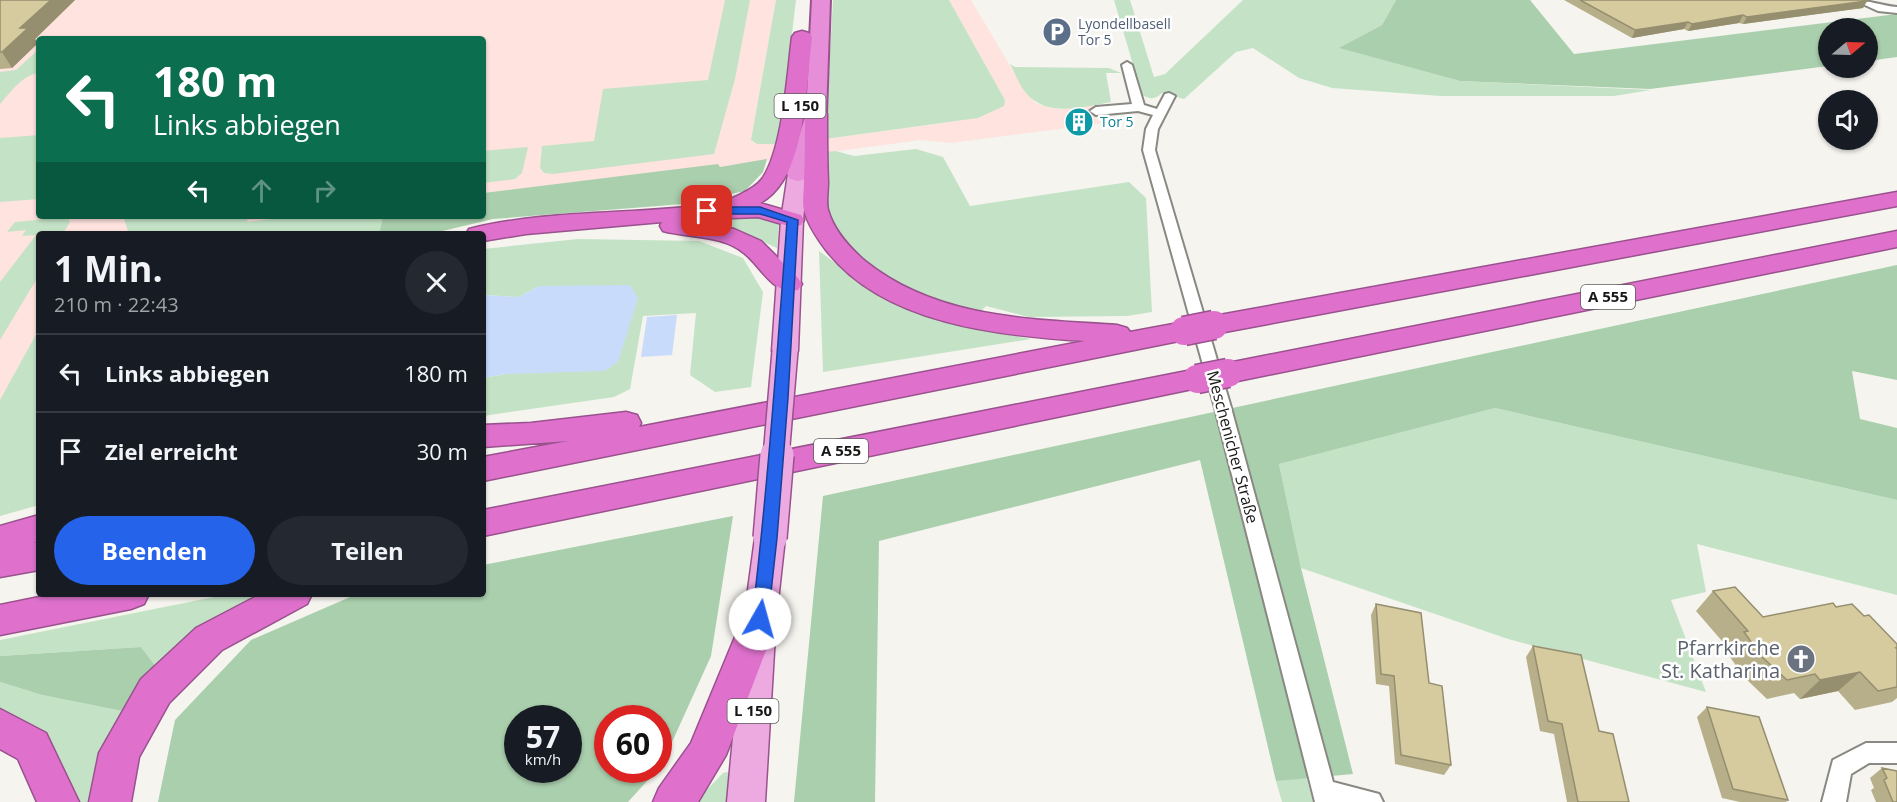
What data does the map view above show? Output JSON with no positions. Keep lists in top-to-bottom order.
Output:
{
  "streets": {
    "highway": ["L 150", "A 555"],
    "street": ["Meschenicher Straße"]
  },
  "places": {
    "parking": ["Lyondellbasell Tor 5"],
    "building": ["Tor 5"],
    "church": ["Pfarrkirche St. Katharina"]
  },
  "north": "right",
  "page": {
    "turn": ["180 m", "Links abbiegen"],
    "heading": ["1 Min.", "210 m · 22:43"],
    "list": [
      {
        "name": "Links abbiegen",
        "value": "180 m"
      },
      {
        "name": "Ziel erreicht",
        "value": "30 m"
      }
    ],
    "buttons": ["Beenden", "Teilen"],
    "speed": "57 km/h",
    "limit": "60"
  }
}
